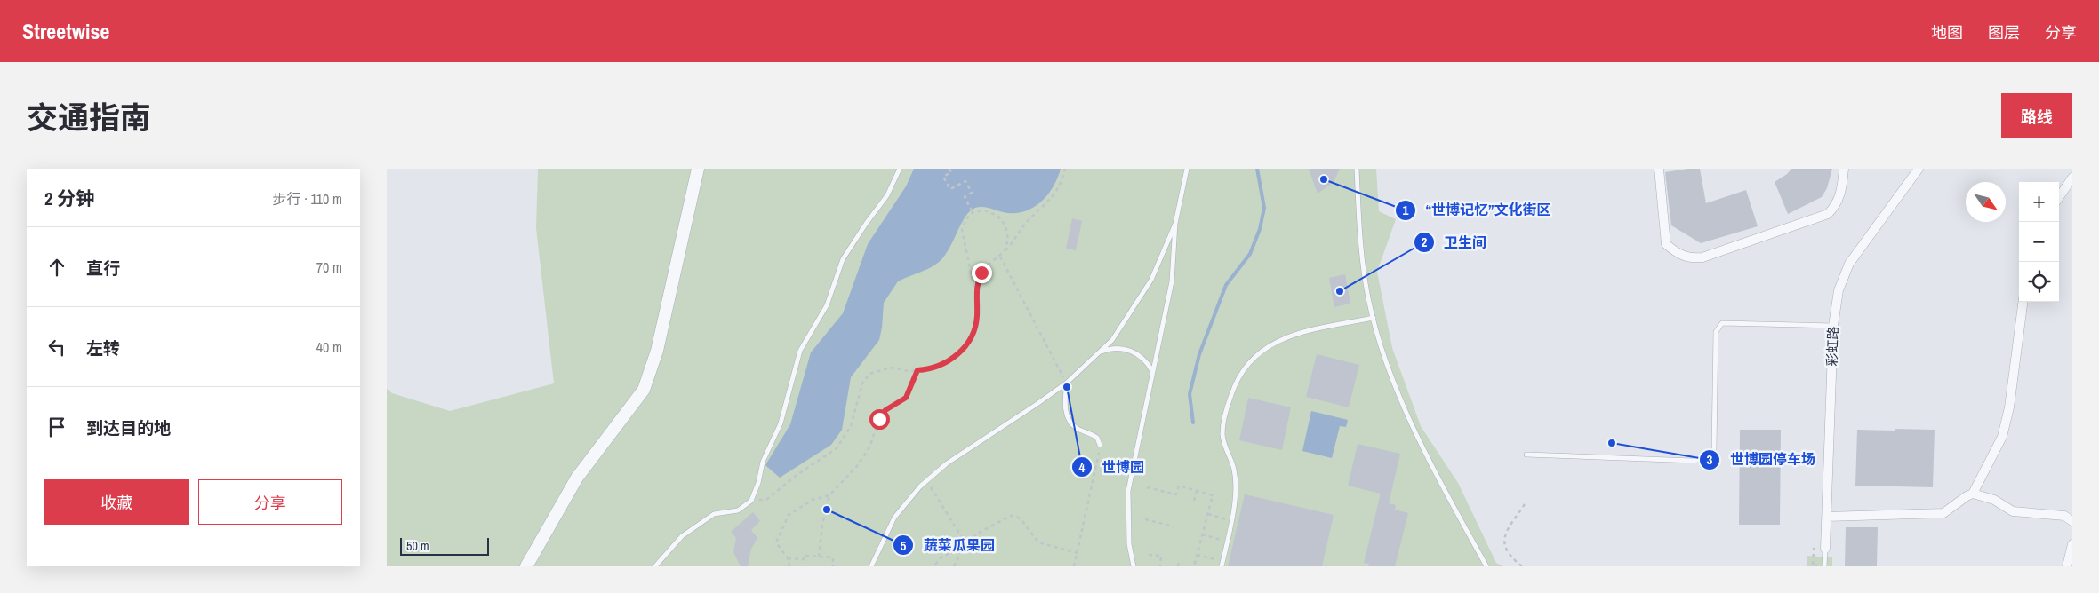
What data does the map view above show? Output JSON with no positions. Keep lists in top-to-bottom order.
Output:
{
  "streets": {
    "street": ["彩虹路"]
  },
  "places": [
    "“世博记忆”文化街区",
    "卫生间",
    "世博园",
    "世博园停车场",
    "蔬菜瓜果园"
  ],
  "scale_bar": "50 m",
  "north": "bottom right",
  "page": {
    "header": "Streetwise",
    "nav": ["地图", "图层", "分享"],
    "title": "交通指南",
    "buttons": [
      "路线",
      ["收藏", "分享"]
    ],
    "heading": ["2 分钟", "步行 · 110 m"],
    "map_buttons": ["+", "−"],
    "list": [
      ["直行", "70 m"],
      ["左转", "40 m"],
      "到达目的地"
    ],
    "scale": "50 m"
  }
}
